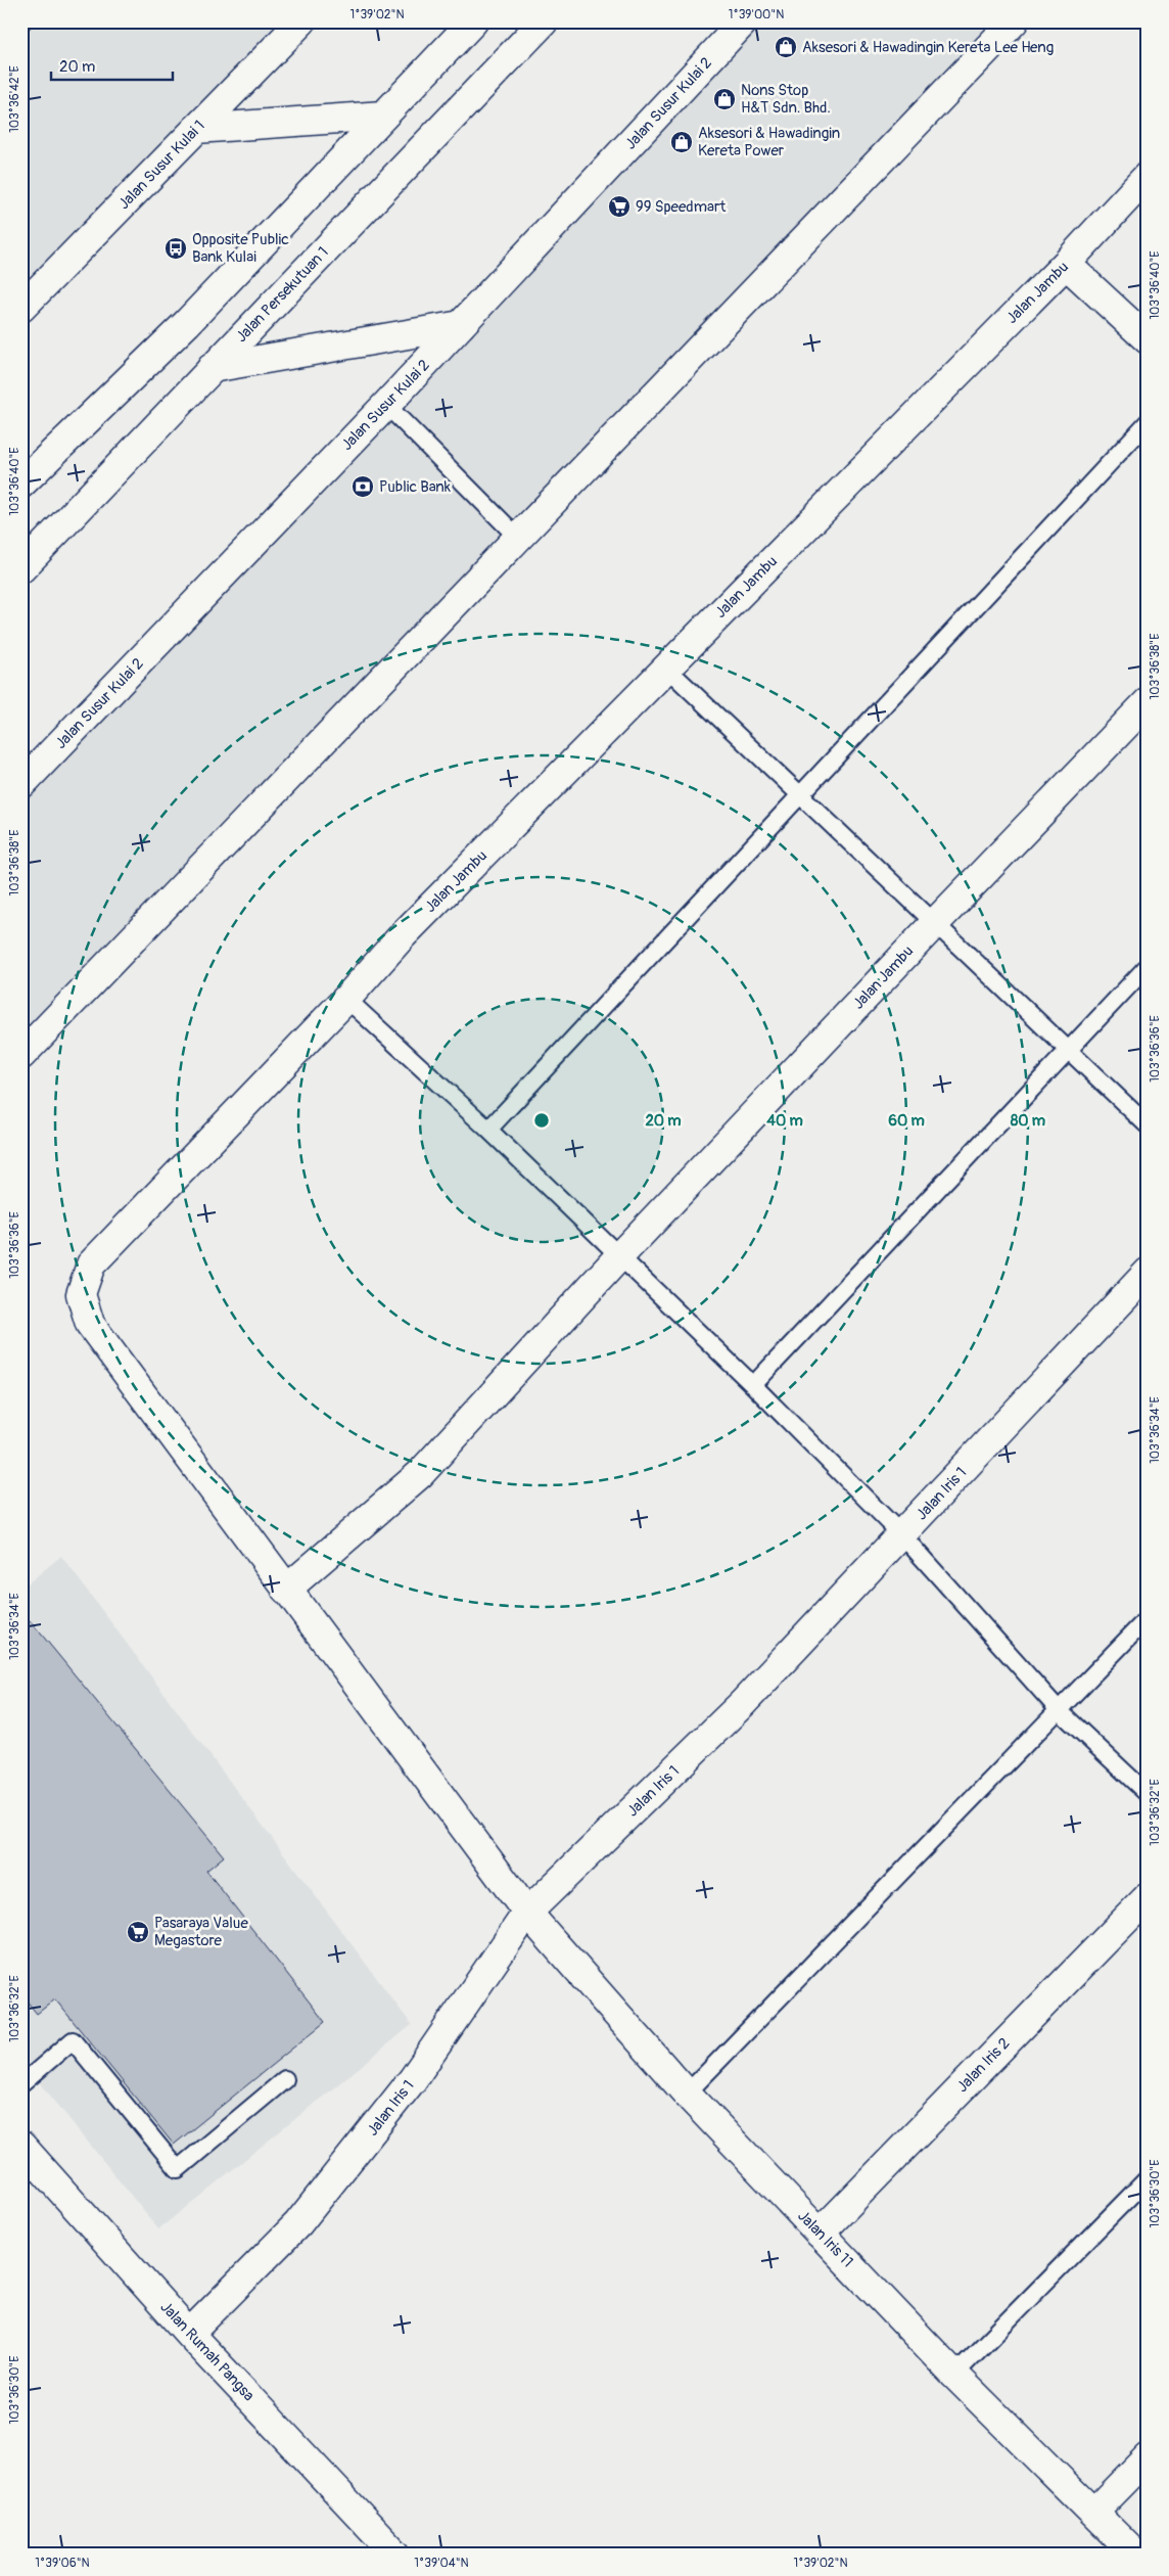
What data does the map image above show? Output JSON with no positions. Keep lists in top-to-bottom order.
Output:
{
  "streets": {
    "main road": [
      "Jalan Susur Kulai 2",
      "Jalan Susur Kulai 1",
      "Jalan Jambu",
      "Jalan Persekutuan 1",
      "Jalan Iris 1",
      "Jalan Iris 2",
      "Jalan Iris 11",
      "Jalan Rumah Pangsa"
    ]
  },
  "crossings": [
    ["Jalan Jambu", "Jalan Iris 11"],
    ["Jalan Iris 1", "Jalan Iris 11"],
    ["Jalan Iris 1", "Jalan Rumah Pangsa"],
    ["Jalan Iris 2", "Jalan Iris 11"]
  ],
  "places": {
    "shop": ["Aksesori & Hawadingin Kereta Lee Heng", "Nons Stop H&T Sdn. Bhd.", "Aksesori & Hawadingin Kereta Power"],
    "supermarket": ["99 Speedmart", "Pasaraya Value Megastore"],
    "bus stop": ["Opposite Public Bank Kulai"],
    "bank": ["Public Bank"]
  },
  "scale_bar": "20 m",
  "coordinates": [
    "1°39'02\"N",
    "1°39'00\"N",
    "103°36'42\"E",
    "103°36'40\"E",
    "103°36'38\"E",
    "103°36'36\"E",
    "103°36'34\"E",
    "103°36'32\"E",
    "103°36'30\"E",
    "1°39'06\"N",
    "1°39'04\"N"
  ],
  "rings": [
    "20 m",
    "40 m",
    "60 m",
    "80 m"
  ]
}
